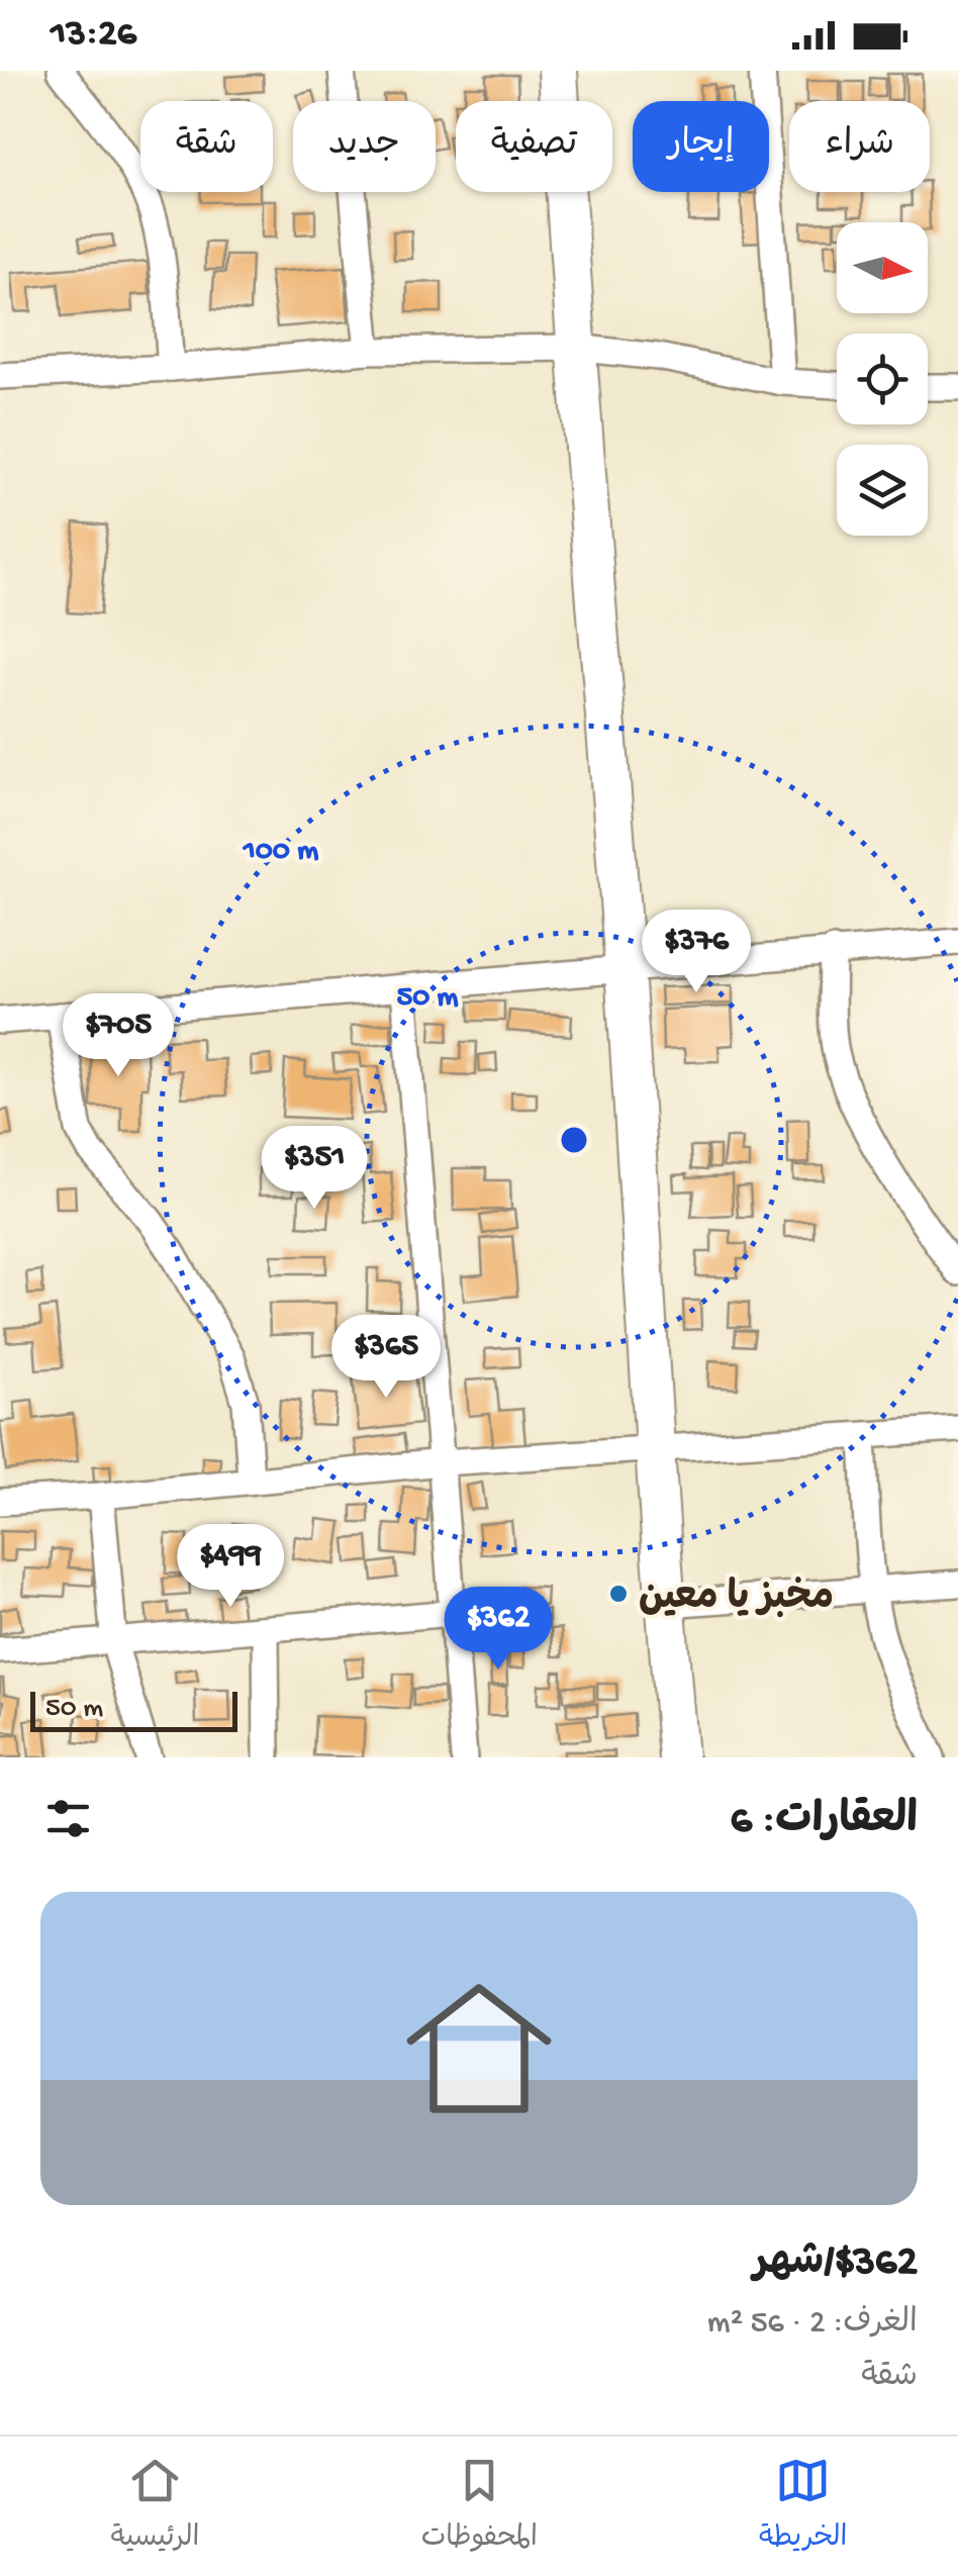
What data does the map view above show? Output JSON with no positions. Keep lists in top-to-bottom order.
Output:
{
  "places": ["مخبز يا معين"],
  "scale_bar": "50 m",
  "north": "right",
  "page": {
    "status": "13:26",
    "chip": [
      "شراء",
      "إيجار",
      "تصفية",
      "جديد",
      "شقة"
    ],
    "price": [
      "$376",
      "$705",
      "$351",
      "$365",
      "$499",
      "$362"
    ],
    "scale": "50 m",
    "heading": "العقارات: 6",
    "list": [
      {
        "name": "$362/شهر",
        "note": "الغرف: 2 · 56 m² · شقة"
      }
    ],
    "tabs": ["الخريطة", "المحفوظات", "الرئيسية"]
  },
  "rings": ["100 m", "50 m"]
}
